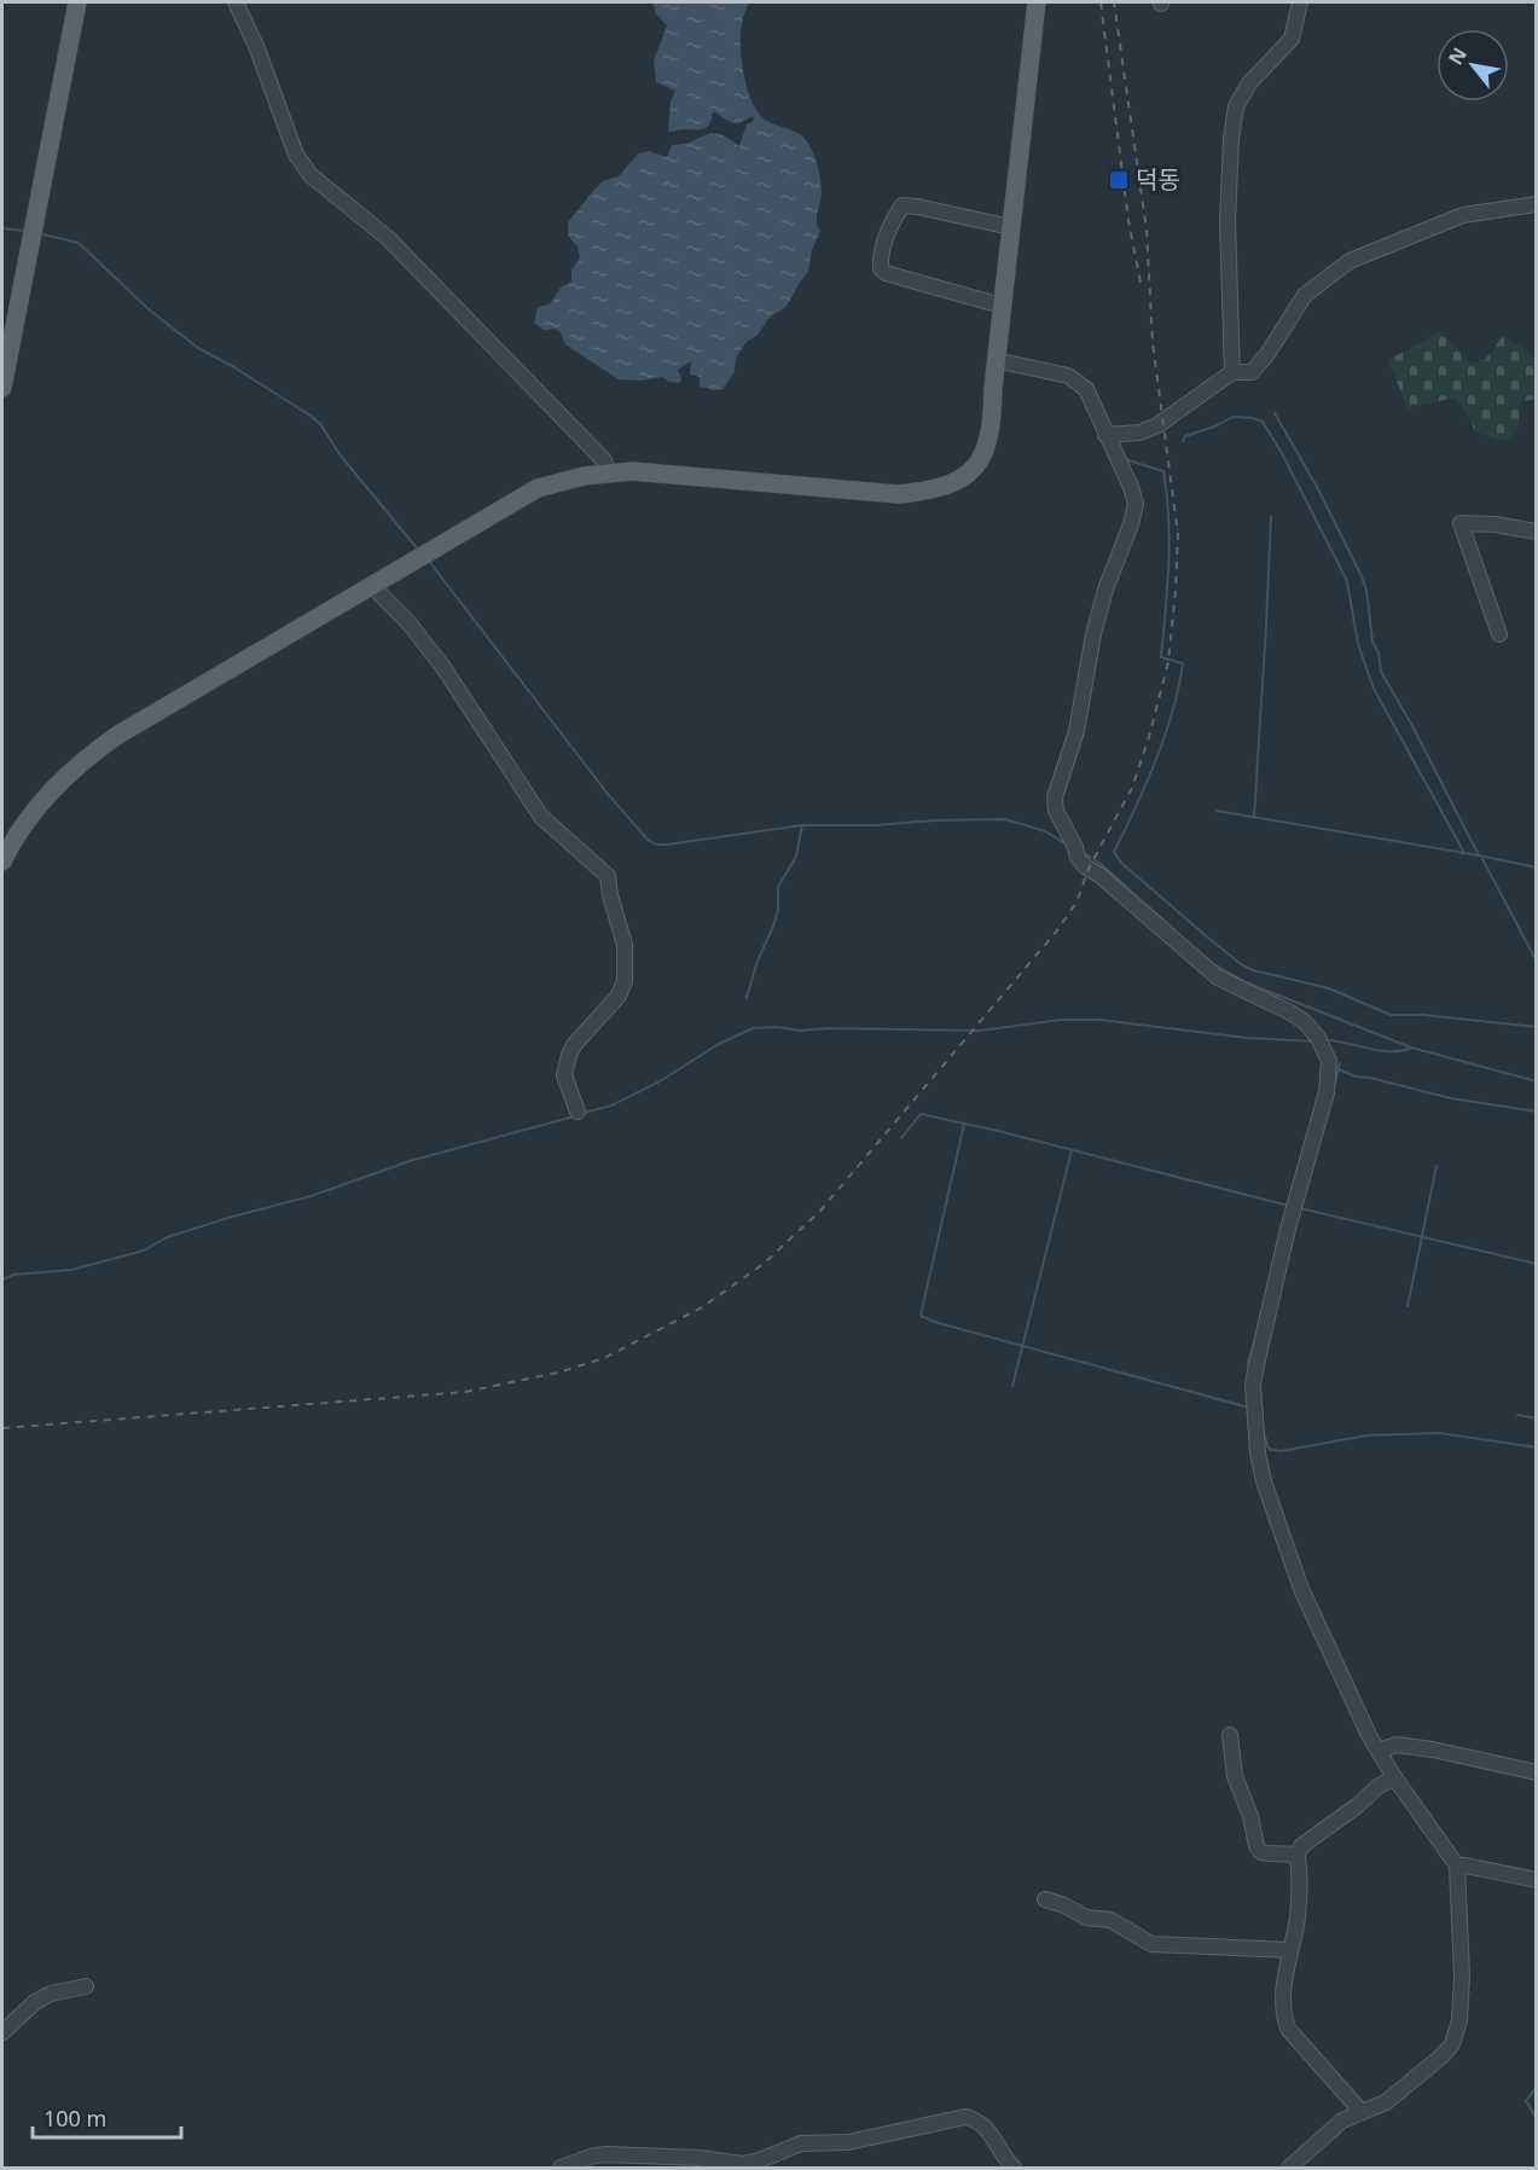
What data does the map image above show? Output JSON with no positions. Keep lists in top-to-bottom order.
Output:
{
  "places": {
    "transit": ["덕동"]
  },
  "scale_bar": "100 m",
  "north": "top left"
}
